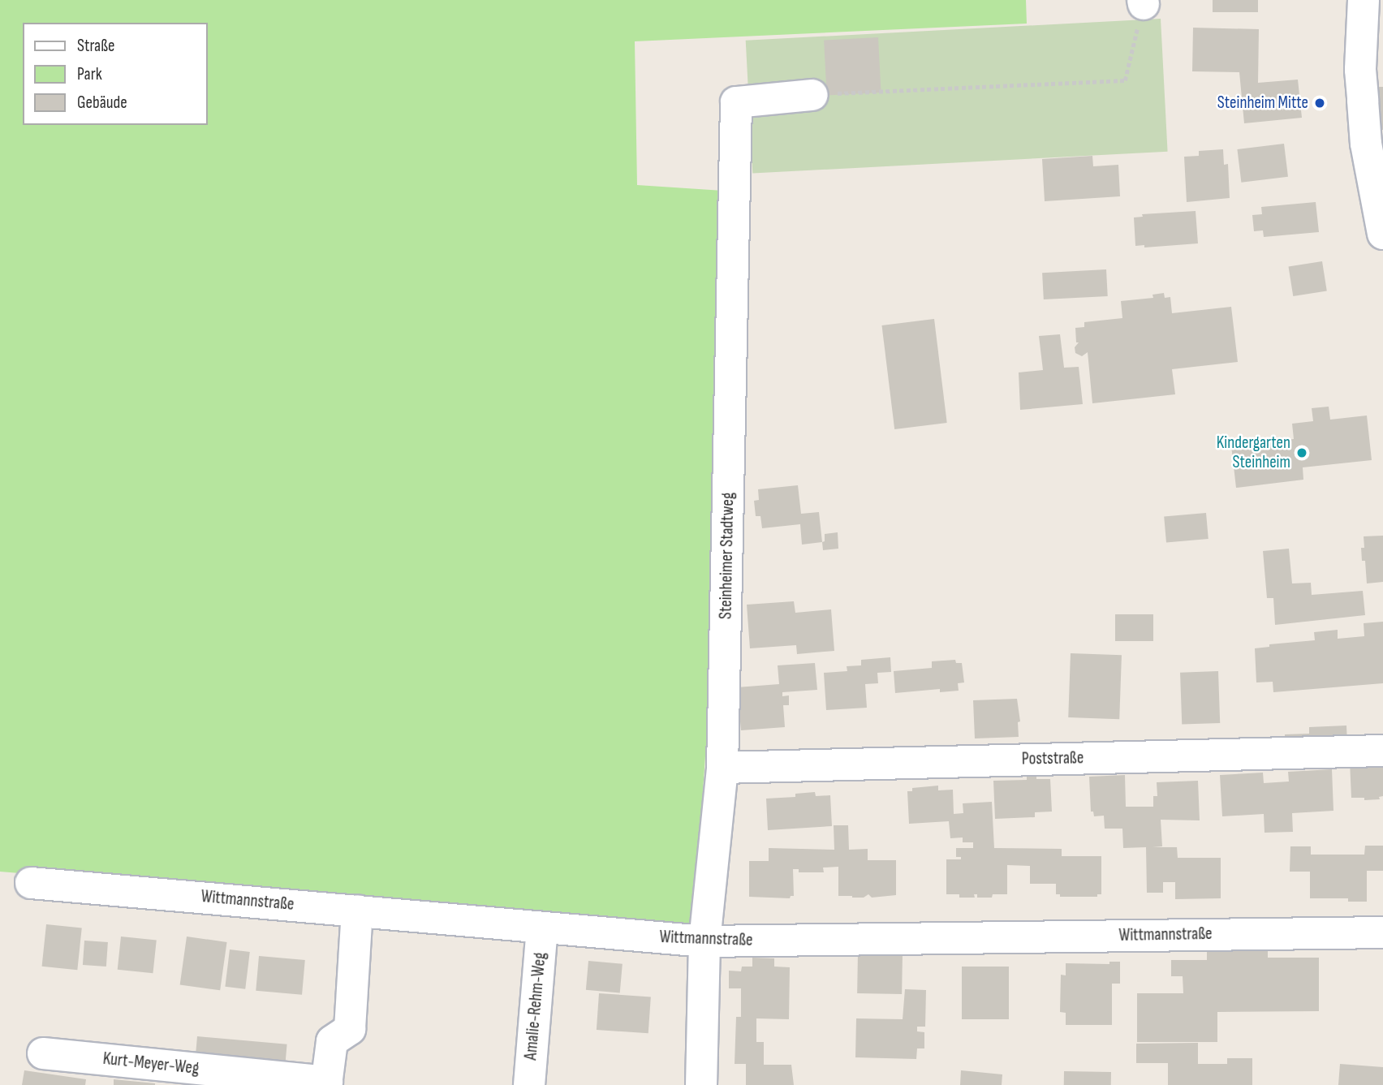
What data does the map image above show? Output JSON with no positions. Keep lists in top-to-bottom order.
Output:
{
  "streets": {
    "street": [
      "Steinheimer Stadtweg",
      "Poststraße",
      "Wittmannstraße",
      "Amalie-Rehm-Weg",
      "Kurt-Meyer-Weg"
    ]
  },
  "crossings": [
    ["Steinheimer Stadtweg", "Poststraße"],
    ["Steinheimer Stadtweg", "Wittmannstraße"],
    ["Wittmannstraße", "Amalie-Rehm-Weg"],
    ["Wittmannstraße", "Kurt-Meyer-Weg"]
  ],
  "places": ["Steinheim Mitte", "Kindergarten Steinheim"],
  "legend": ["Straße", "Park", "Gebäude"]
}
